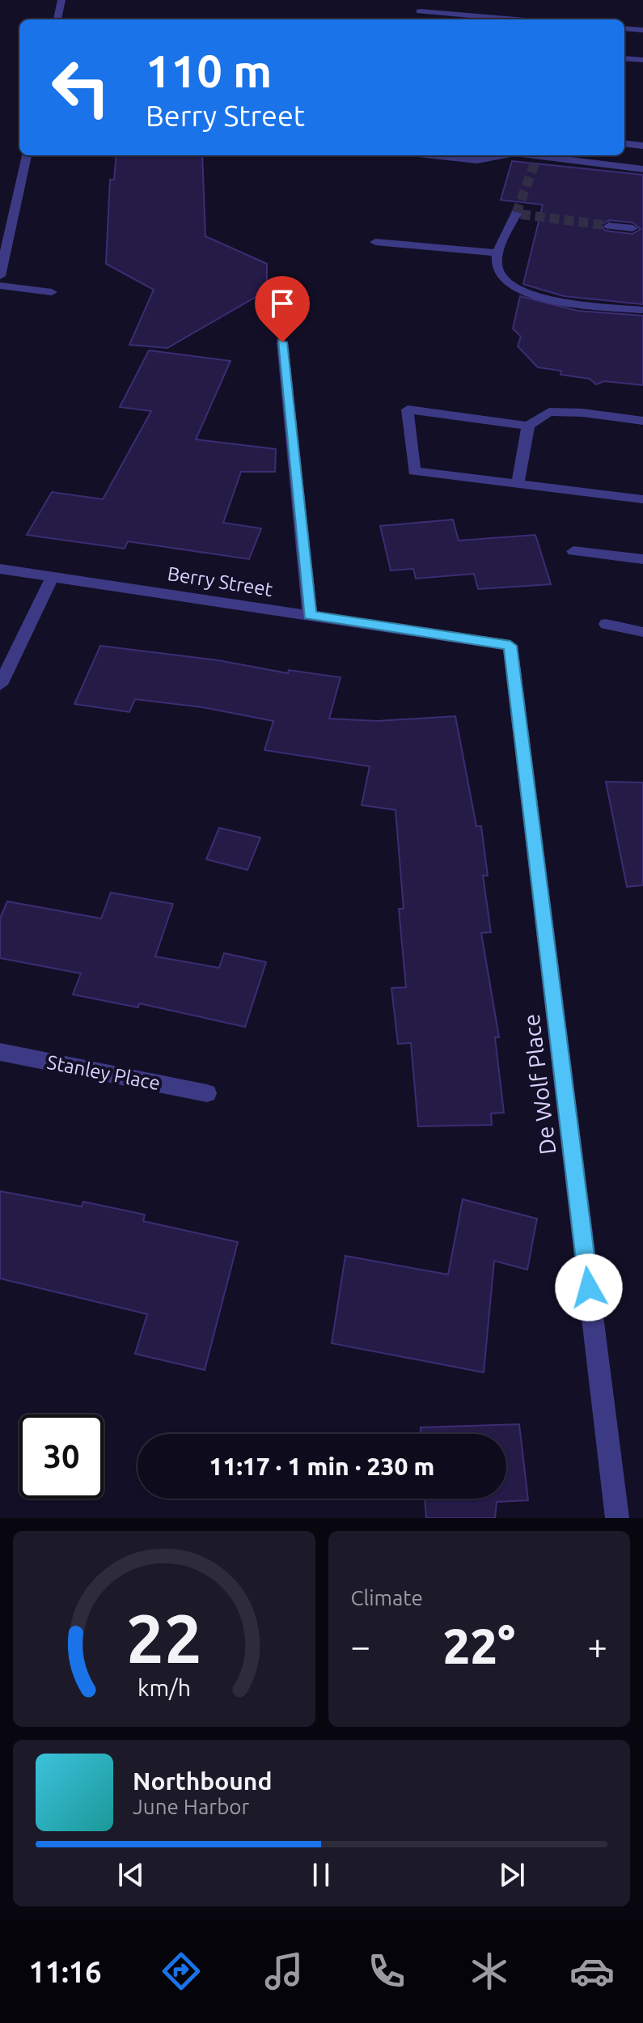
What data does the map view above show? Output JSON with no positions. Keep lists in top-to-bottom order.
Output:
{
  "streets": {
    "street": ["Berry Street", "Stanley Place", "De Wolf Place"]
  },
  "crossings": [
    ["Berry Street", "De Wolf Place"]
  ],
  "page": {
    "turn": ["110 m", "Berry Street"],
    "limit": "30",
    "trip": "11:17 · 1 min · 230 m",
    "tile": "Climate",
    "heat": ["−", "22°", "+"],
    "song": ["Northbound", "June Harbor"],
    "tabs": "11:16",
    "gauge": ["22", "km/h"]
  }
}
